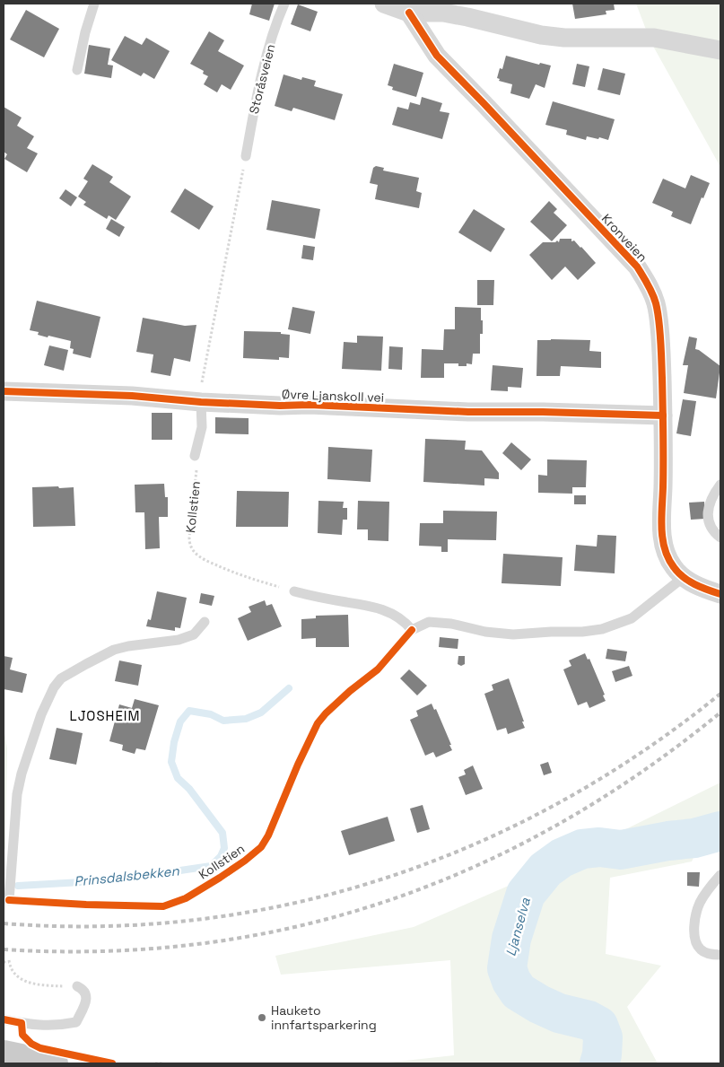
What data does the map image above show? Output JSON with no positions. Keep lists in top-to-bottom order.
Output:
{
  "streets": {
    "street": ["Kronveien", "Øvre Ljanskoll vei"],
    "lane": ["Storåsveien"],
    "cycle path": ["Kollstien"]
  },
  "crossings": [
    ["Kronveien", "Øvre Ljanskoll vei"]
  ],
  "districts": ["LJOSHEIM"],
  "water": ["Prinsdalsbekken", "Ljanselva"],
  "places": ["Hauketo innfartsparkering"]
}
